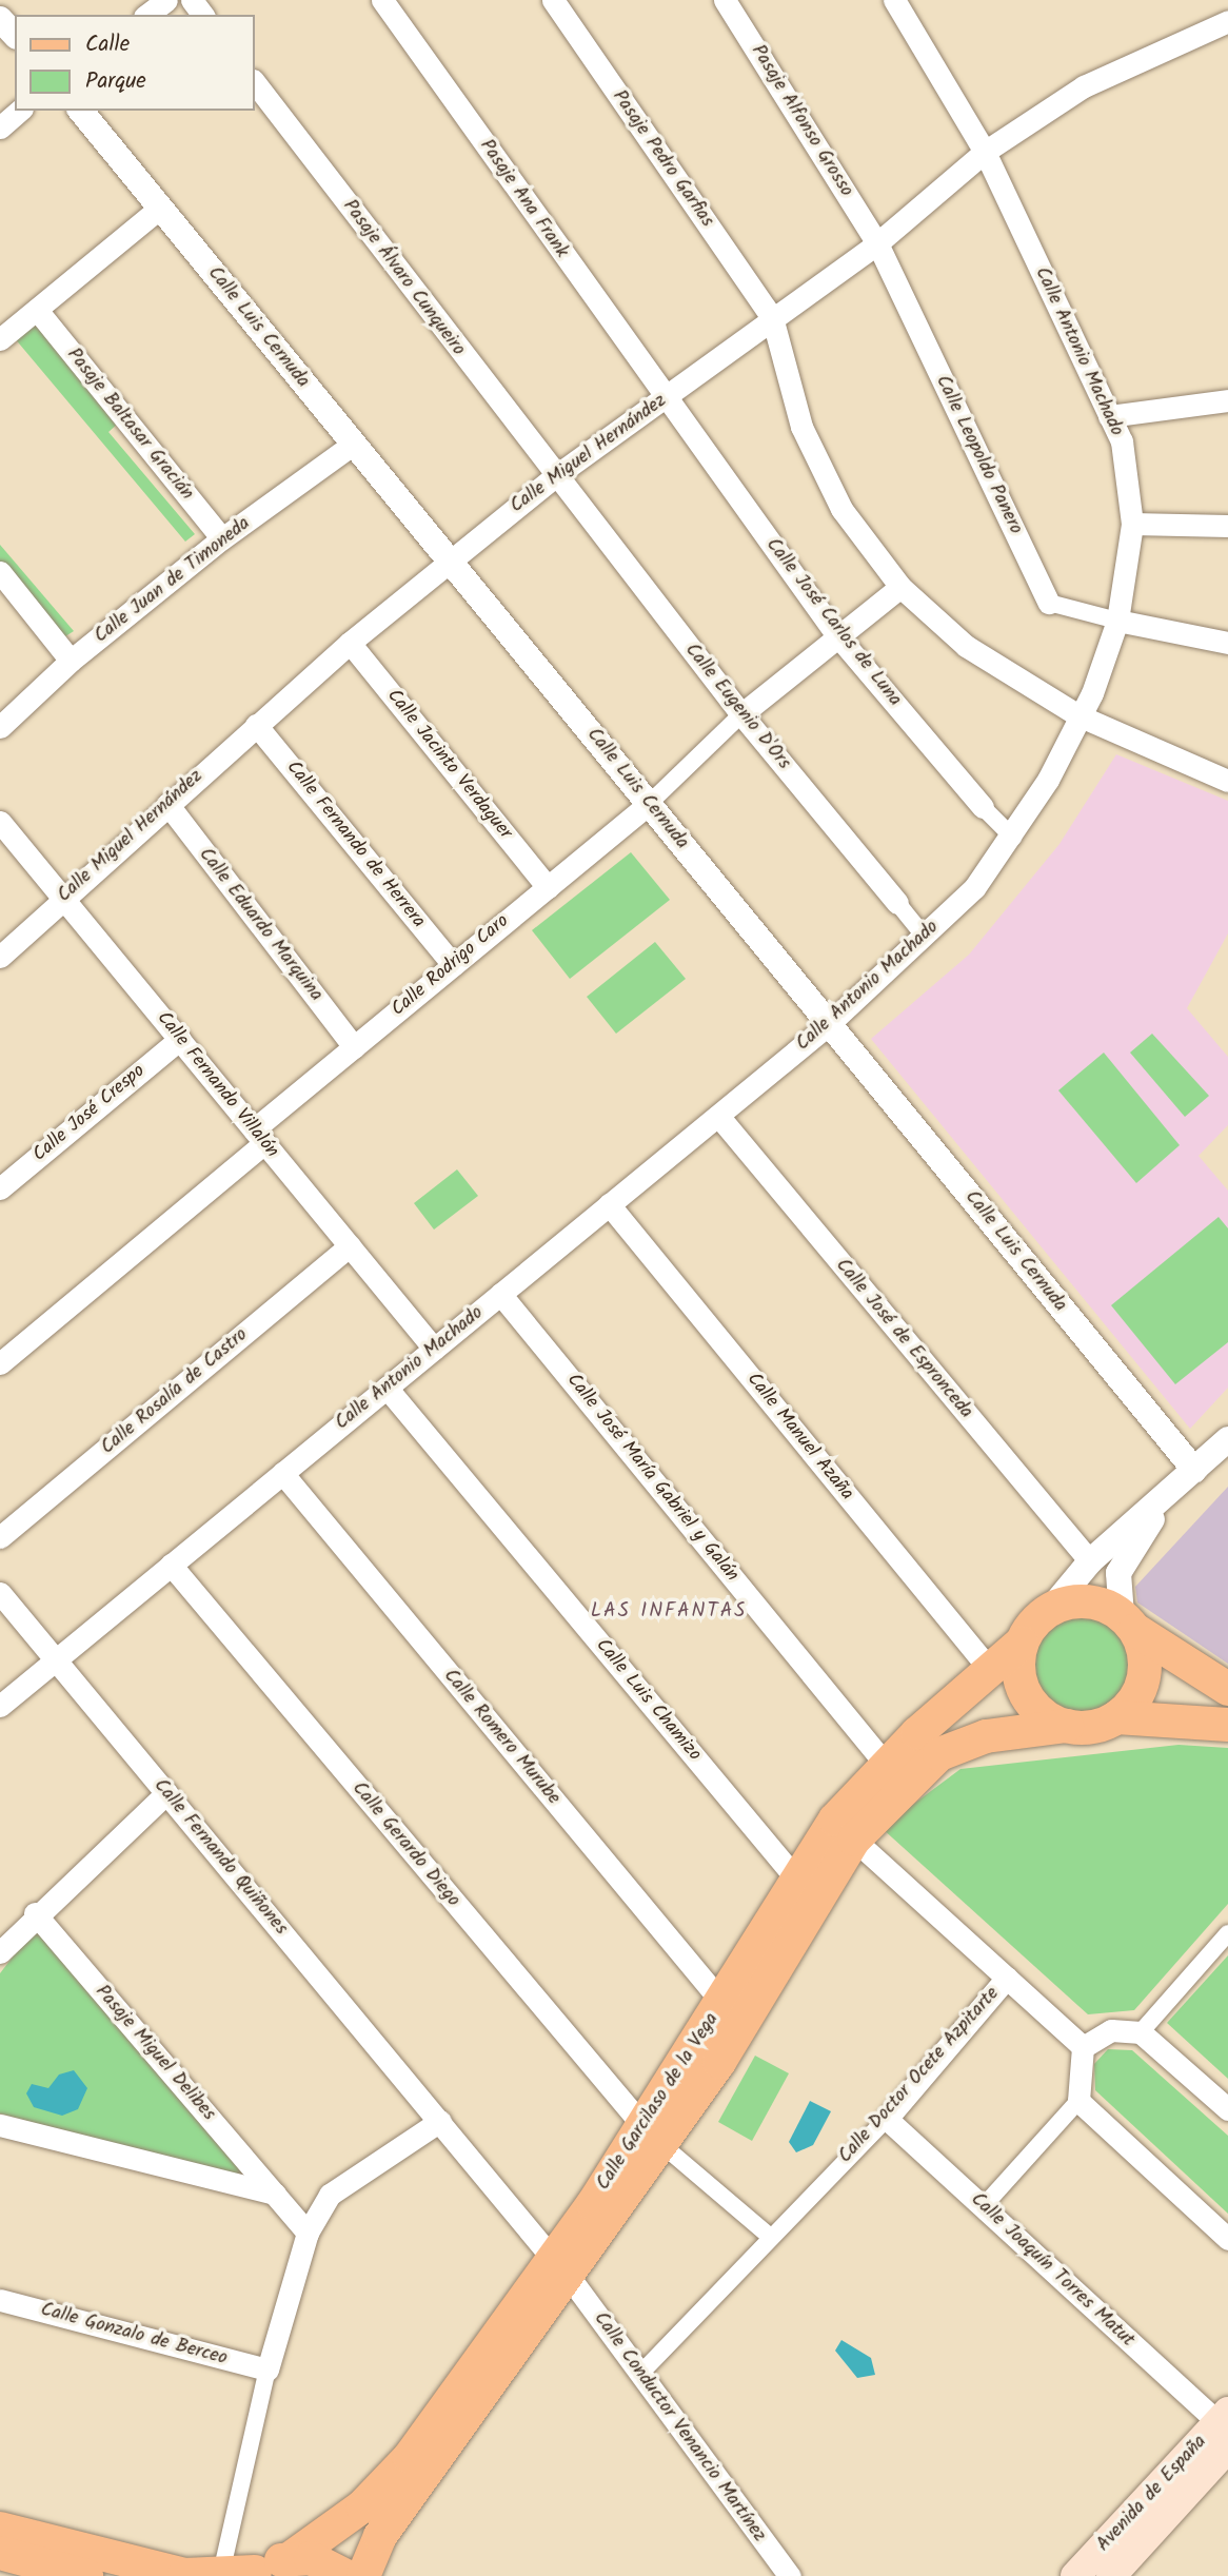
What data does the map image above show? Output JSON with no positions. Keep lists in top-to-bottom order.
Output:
{
  "streets": {
    "main road": ["Calle Garcilaso de la Vega", "Avenida de España"],
    "street": [
      "Pasaje Alfonso Grosso",
      "Pasaje Pedro Garfias",
      "Pasaje Ana Frank",
      "Pasaje Álvaro Cunqueiro",
      "Calle Luis Cernuda",
      "Calle Antonio Machado",
      "Pasaje Baltasar Gracián",
      "Calle Miguel Hernández",
      "Calle Leopoldo Panero",
      "Calle Juan de Timoneda",
      "Calle José Carlos de Luna",
      "Calle Eugenio D'Ors",
      "Calle Jacinto Verdaguer",
      "Calle Fernando de Herrera",
      "Calle Eduardo Marquina",
      "Calle Rodrigo Caro",
      "Calle Fernando Villalón",
      "Calle José Crespo",
      "Calle José de Espronceda",
      "Calle Rosalía de Castro",
      "Calle Manuel Azaña",
      "Calle José María Gabriel y Galán",
      "Calle Luis Chamizo",
      "Calle Romero Murube",
      "Calle Gerardo Diego",
      "Calle Fernando Quiñones",
      "Pasaje Miguel Delibes",
      "Calle Doctor Ocete Azpitarte",
      "Calle Joaquín Torres Matut",
      "Calle Gonzalo de Berceo",
      "Calle Conductor Venancio Martínez"
    ]
  },
  "crossings": [
    ["Pasaje Alfonso Grosso", "Calle Miguel Hernández"],
    ["Pasaje Alfonso Grosso", "Calle Leopoldo Panero"],
    ["Pasaje Pedro Garfias", "Calle Antonio Machado"],
    ["Pasaje Pedro Garfias", "Calle Miguel Hernández"],
    ["Pasaje Ana Frank", "Calle Miguel Hernández"],
    ["Pasaje Ana Frank", "Calle José Carlos de Luna"],
    ["Pasaje Álvaro Cunqueiro", "Calle Miguel Hernández"],
    ["Pasaje Álvaro Cunqueiro", "Calle Eugenio D'Ors"],
    ["Calle Luis Cernuda", "Calle Antonio Machado"],
    ["Calle Luis Cernuda", "Calle Miguel Hernández"],
    ["Calle Luis Cernuda", "Calle Juan de Timoneda"],
    ["Calle Luis Cernuda", "Calle Rodrigo Caro"],
    ["Calle Antonio Machado", "Calle Miguel Hernández"],
    ["Calle Antonio Machado", "Calle Leopoldo Panero"],
    ["Calle Antonio Machado", "Calle José Carlos de Luna"],
    ["Calle Antonio Machado", "Calle Eugenio D'Ors"],
    ["Calle Antonio Machado", "Calle Fernando Villalón"],
    ["Calle Antonio Machado", "Calle José de Espronceda"],
    ["Calle Antonio Machado", "Calle Manuel Azaña"],
    ["Calle Antonio Machado", "Calle José María Gabriel y Galán"],
    ["Calle Antonio Machado", "Calle Luis Chamizo"],
    ["Calle Antonio Machado", "Calle Romero Murube"],
    ["Calle Antonio Machado", "Calle Gerardo Diego"],
    ["Calle Antonio Machado", "Calle Fernando Quiñones"],
    ["Pasaje Baltasar Gracián", "Calle Juan de Timoneda"],
    ["Calle Miguel Hernández", "Calle Leopoldo Panero"],
    ["Calle Miguel Hernández", "Calle José Carlos de Luna"],
    ["Calle Miguel Hernández", "Calle Eugenio D'Ors"],
    ["Calle Miguel Hernández", "Calle Jacinto Verdaguer"],
    ["Calle Miguel Hernández", "Calle Fernando de Herrera"],
    ["Calle Miguel Hernández", "Calle Eduardo Marquina"],
    ["Calle Miguel Hernández", "Calle Fernando Villalón"],
    ["Calle Jacinto Verdaguer", "Calle Rodrigo Caro"],
    ["Calle Fernando de Herrera", "Calle Rodrigo Caro"],
    ["Calle Eduardo Marquina", "Calle Rodrigo Caro"],
    ["Calle Rodrigo Caro", "Calle Fernando Villalón"],
    ["Calle Fernando Villalón", "Calle José Crespo"],
    ["Calle Fernando Villalón", "Calle Rosalía de Castro"],
    ["Calle Manuel Azaña", "Calle Garcilaso de la Vega"],
    ["Calle José María Gabriel y Galán", "Calle Garcilaso de la Vega"],
    ["Calle Luis Chamizo", "Calle Garcilaso de la Vega"],
    ["Calle Romero Murube", "Calle Garcilaso de la Vega"],
    ["Calle Gerardo Diego", "Calle Garcilaso de la Vega"],
    ["Calle Fernando Quiñones", "Calle Garcilaso de la Vega"],
    ["Calle Fernando Quiñones", "Calle Conductor Venancio Martínez"],
    ["Calle Doctor Ocete Azpitarte", "Calle Joaquín Torres Matut"],
    ["Calle Doctor Ocete Azpitarte", "Calle Conductor Venancio Martínez"],
    ["Calle Garcilaso de la Vega", "Calle Conductor Venancio Martínez"],
    ["Calle Joaquín Torres Matut", "Avenida de España"]
  ],
  "districts": ["LAS INFANTAS"],
  "legend": ["Calle", "Parque"]
}
